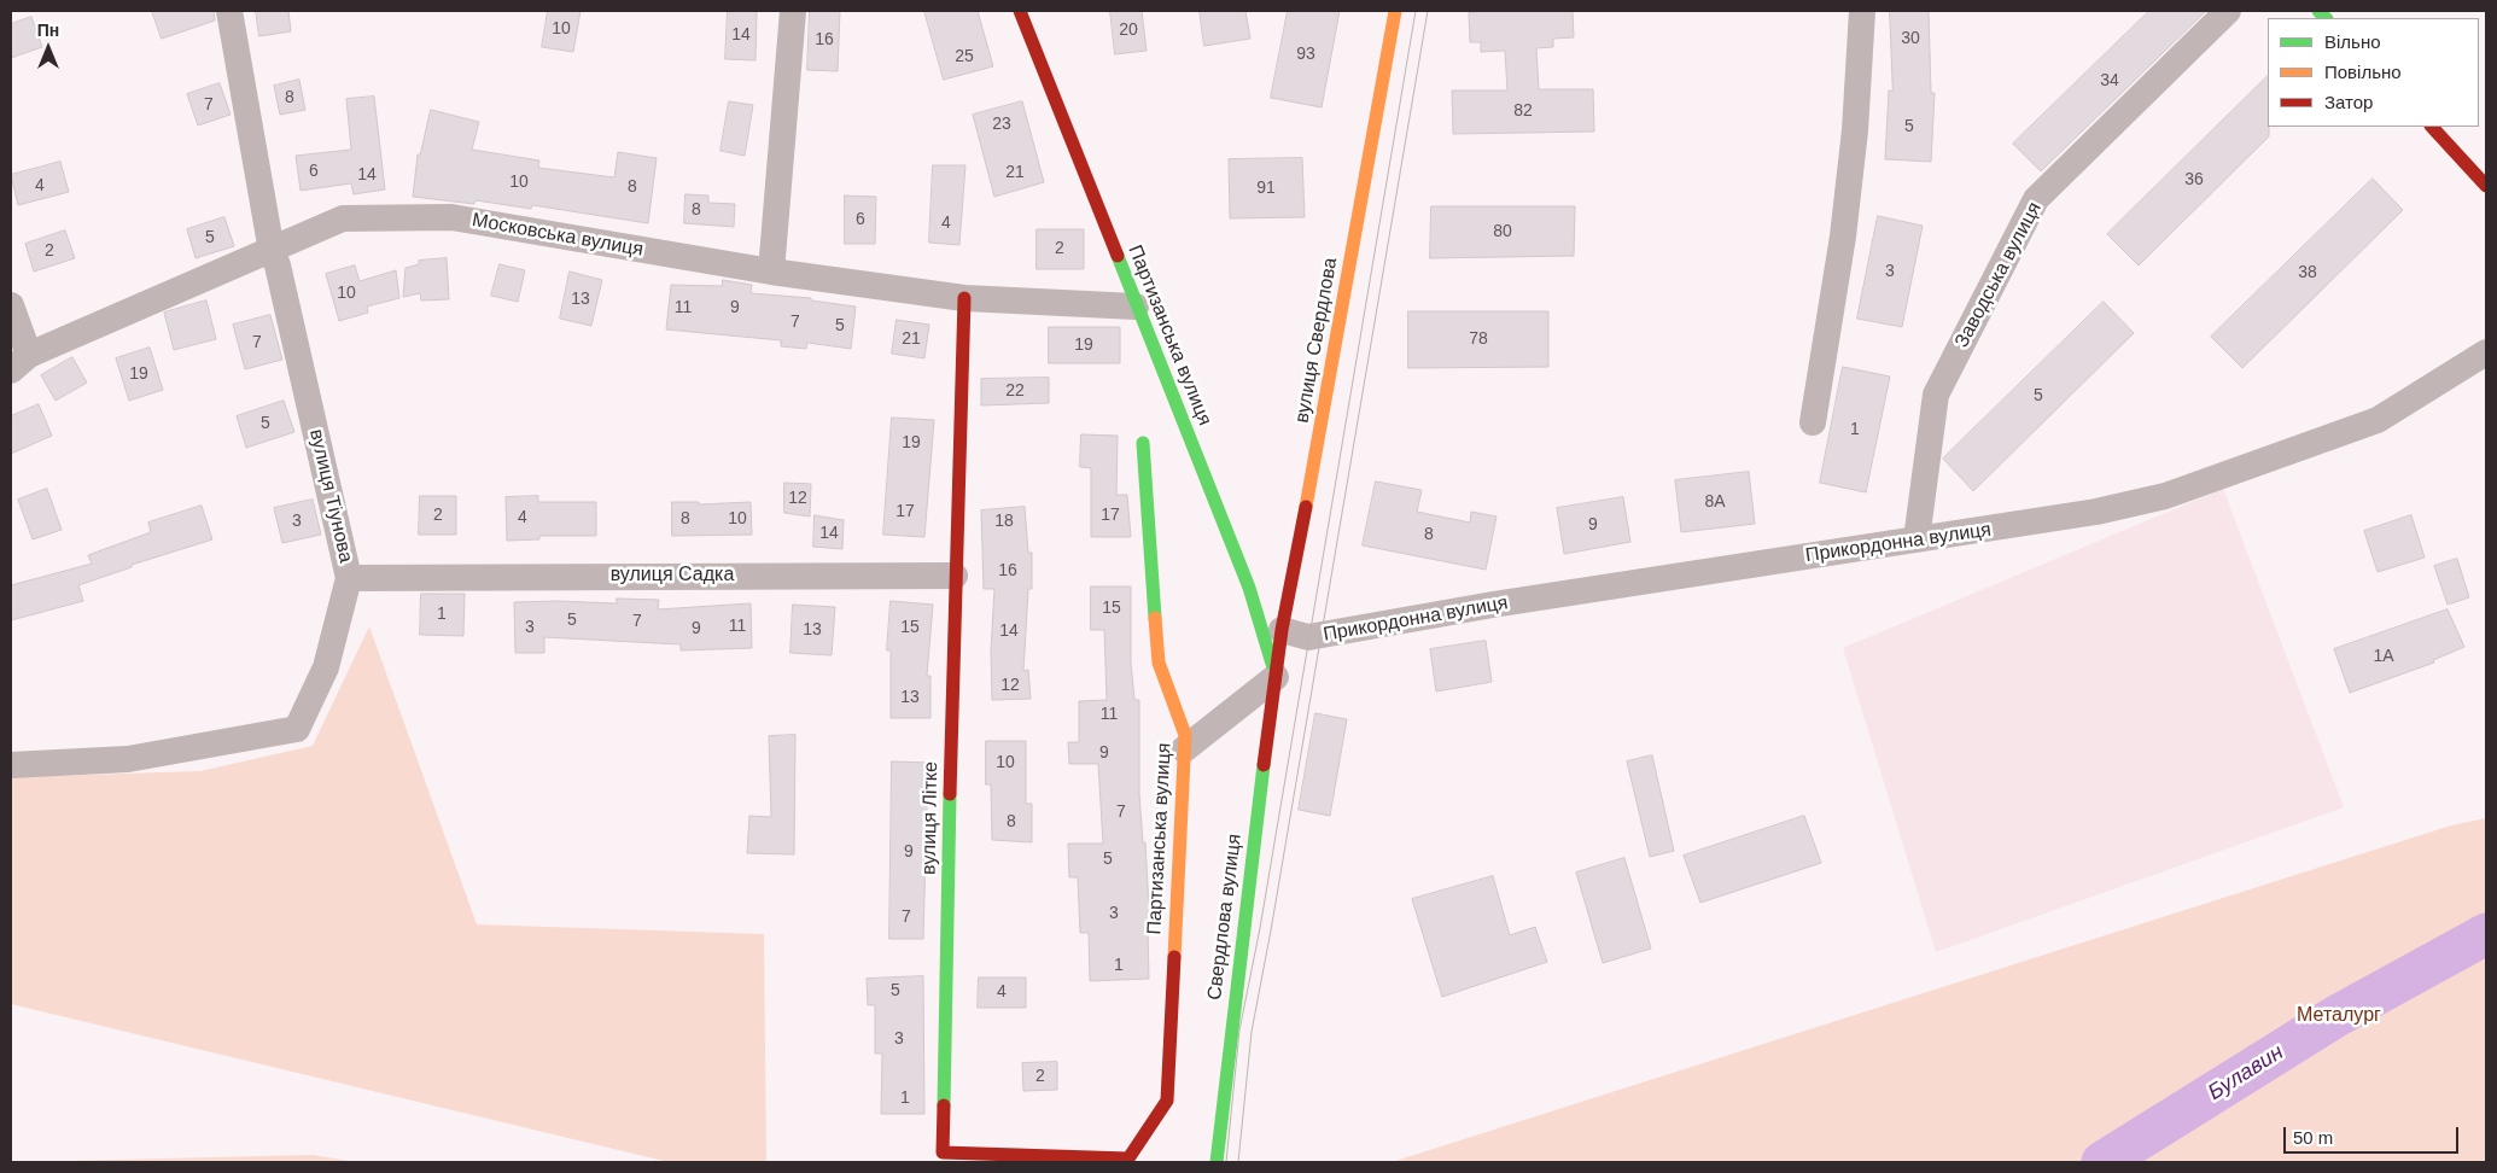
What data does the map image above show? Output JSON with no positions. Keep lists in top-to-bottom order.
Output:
{
  "streets": {
    "street": [
      "Московська вулиця",
      "Заводська вулиця",
      "Партизанська вулиця",
      "вулиця Свердлова",
      "вулиця Тіунова",
      "Прикордонна вулиця",
      "вулиця Садка",
      "вулиця Літке",
      "Свердлова вулиця"
    ]
  },
  "crossings": [
    ["Московська вулиця", "Партизанська вулиця"],
    ["Московська вулиця", "вулиця Тіунова"],
    ["Московська вулиця", "вулиця Літке"],
    ["Заводська вулиця", "Прикордонна вулиця"],
    ["Партизанська вулиця", "вулиця Свердлова"],
    ["Партизанська вулиця", "вулиця Літке"],
    ["Партизанська вулиця", "Свердлова вулиця"],
    ["вулиця Свердлова", "Прикордонна вулиця"],
    ["вулиця Свердлова", "Свердлова вулиця"],
    ["вулиця Тіунова", "вулиця Садка"],
    ["вулиця Садка", "вулиця Літке"]
  ],
  "water": ["Булавин"],
  "parks": ["Металург"],
  "house_numbers": [
    "10",
    "20",
    "14",
    "30",
    "16",
    "93",
    "25",
    "34",
    "8",
    "7",
    "82",
    "23",
    "5",
    "6",
    "21",
    "14",
    "36",
    "10",
    "4",
    "8",
    "91",
    "8",
    "6",
    "4",
    "80",
    "5",
    "2",
    "2",
    "3",
    "38",
    "10",
    "13",
    "11",
    "9",
    "7",
    "5",
    "21",
    "78",
    "7",
    "19",
    "19",
    "22",
    "5",
    "5",
    "1",
    "19",
    "12",
    "8А",
    "17",
    "2",
    "17",
    "4",
    "8",
    "10",
    "3",
    "18",
    "9",
    "14",
    "8",
    "16",
    "15",
    "1",
    "5",
    "7",
    "11",
    "3",
    "15",
    "9",
    "13",
    "14",
    "1А",
    "12",
    "13",
    "11",
    "9",
    "10",
    "7",
    "8",
    "9",
    "5",
    "3",
    "7",
    "1",
    "5",
    "4",
    "3",
    "2",
    "1"
  ],
  "legend": ["Вільно", "Повільно", "Затор"],
  "scale_bar": "50 m",
  "north": "top"
}
